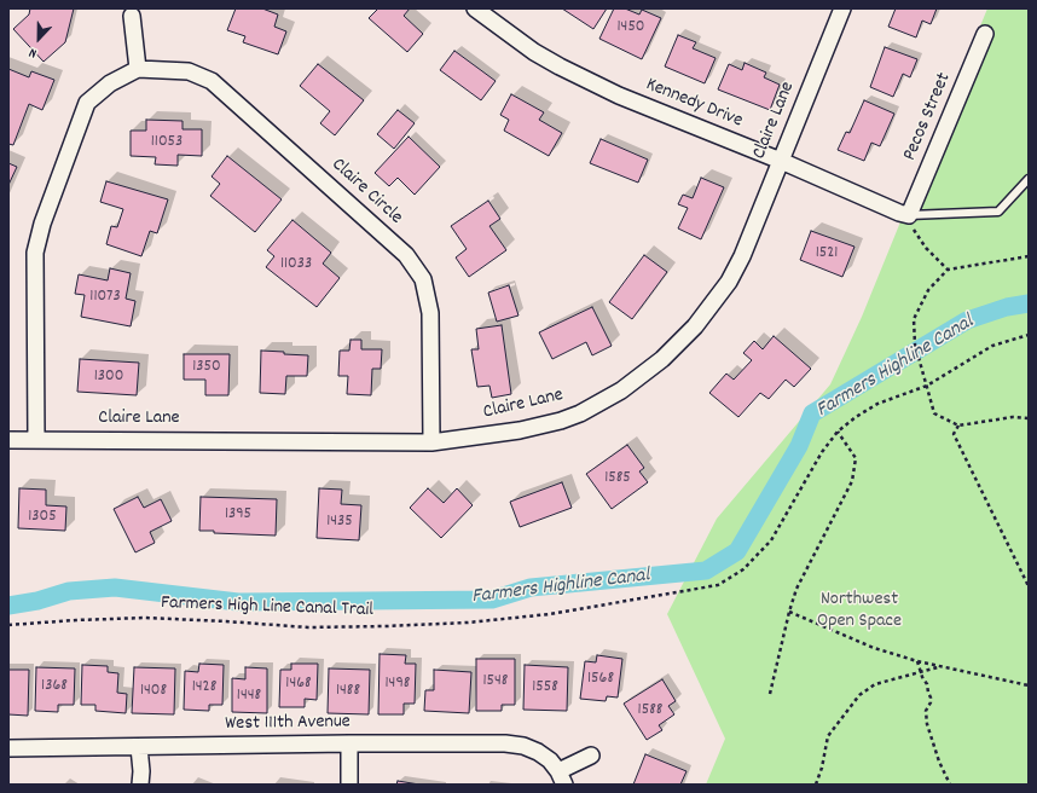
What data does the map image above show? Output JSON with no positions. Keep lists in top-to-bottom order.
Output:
{
  "streets": {
    "street": [
      "Kennedy Drive",
      "Pecos Street",
      "Claire Lane",
      "Claire Circle",
      "West 111th Avenue"
    ],
    "path": ["Farmers High Line Canal Trail"]
  },
  "crossings": [
    ["Kennedy Drive", "Pecos Street"],
    ["Kennedy Drive", "Claire Lane"],
    ["Claire Lane", "Claire Circle"]
  ],
  "water": ["Farmers Highline Canal"],
  "parks": ["Northwest Open Space"],
  "house_numbers": [
    "1450",
    "11053",
    "1521",
    "11033",
    "11073",
    "1350",
    "1300",
    "1585",
    "1395",
    "1305",
    "1435",
    "1568",
    "1548",
    "1468",
    "1498",
    "1368",
    "1428",
    "1558",
    "1408",
    "1488",
    "1448",
    "1588"
  ],
  "north": "bottom"
}
